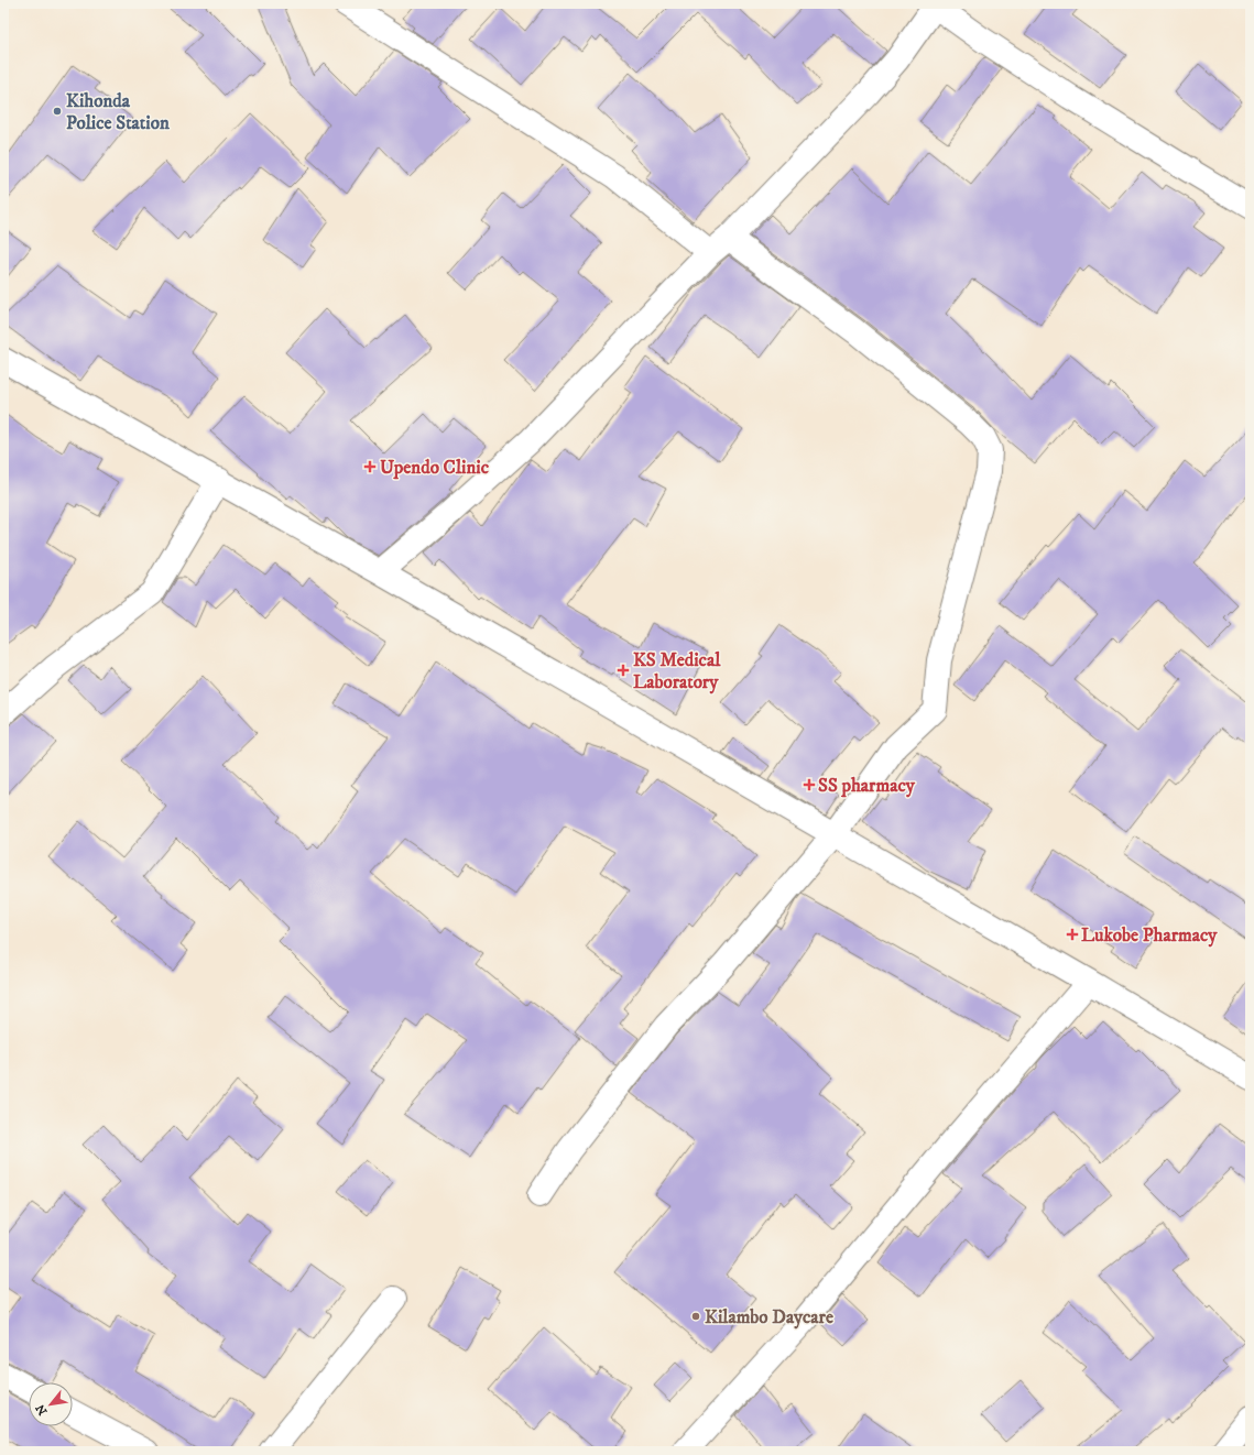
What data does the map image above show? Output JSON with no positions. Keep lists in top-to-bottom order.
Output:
{
  "places": {
    "other": ["Kihonda Police Station", "Kilambo Daycare"],
    "health": [
      "Upendo Clinic",
      "KS Medical Laboratory",
      "SS pharmacy",
      "Lukobe Pharmacy"
    ]
  },
  "north": "bottom left"
}
